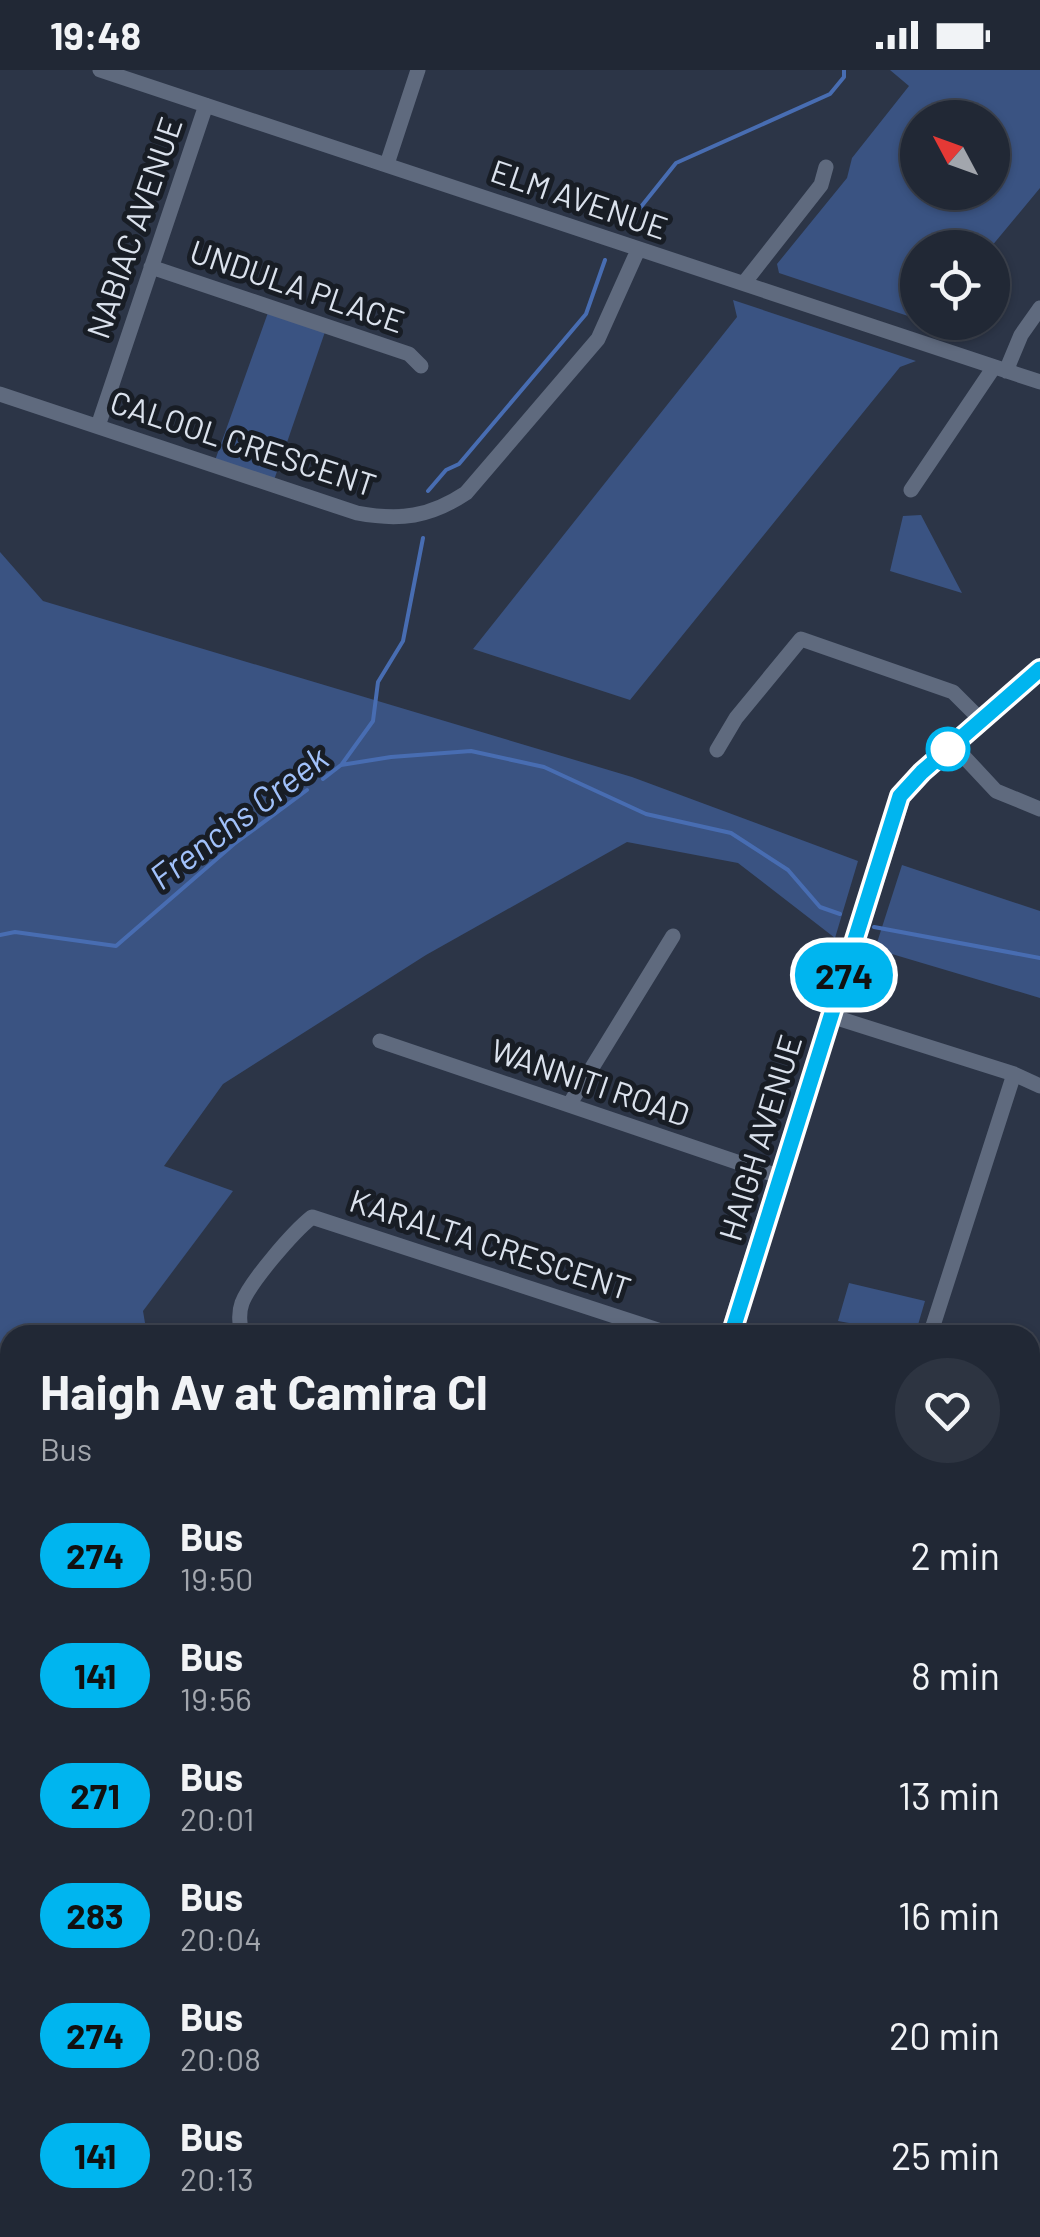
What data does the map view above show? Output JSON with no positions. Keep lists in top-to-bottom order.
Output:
{
  "streets": {
    "street": [
      "ELM AVENUE",
      "NABIAC AVENUE",
      "UNDULA PLACE",
      "CALOOL CRESCENT",
      "WANNITI ROAD",
      "HAIGH AVENUE",
      "KARALTA CRESCENT"
    ]
  },
  "crossings": [
    ["ELM AVENUE", "NABIAC AVENUE"],
    ["ELM AVENUE", "CALOOL CRESCENT"],
    ["NABIAC AVENUE", "UNDULA PLACE"],
    ["NABIAC AVENUE", "CALOOL CRESCENT"],
    ["WANNITI ROAD", "HAIGH AVENUE"]
  ],
  "water": ["Frenchs Creek"],
  "lines": ["bus line 274"],
  "north": "top left",
  "page": {
    "status": "19:48",
    "on_map": "274",
    "heading": ["Haigh Av at Camira Cl", "Bus"],
    "list": [
      {
        "mark": "274",
        "name": "Bus",
        "note": "19:50",
        "value": "2 min"
      },
      {
        "mark": "141",
        "name": "Bus",
        "note": "19:56",
        "value": "8 min"
      },
      {
        "mark": "271",
        "name": "Bus",
        "note": "20:01",
        "value": "13 min"
      },
      {
        "mark": "283",
        "name": "Bus",
        "note": "20:04",
        "value": "16 min"
      },
      {
        "mark": "274",
        "name": "Bus",
        "note": "20:08",
        "value": "20 min"
      },
      {
        "mark": "141",
        "name": "Bus",
        "note": "20:13",
        "value": "25 min"
      }
    ]
  }
}
